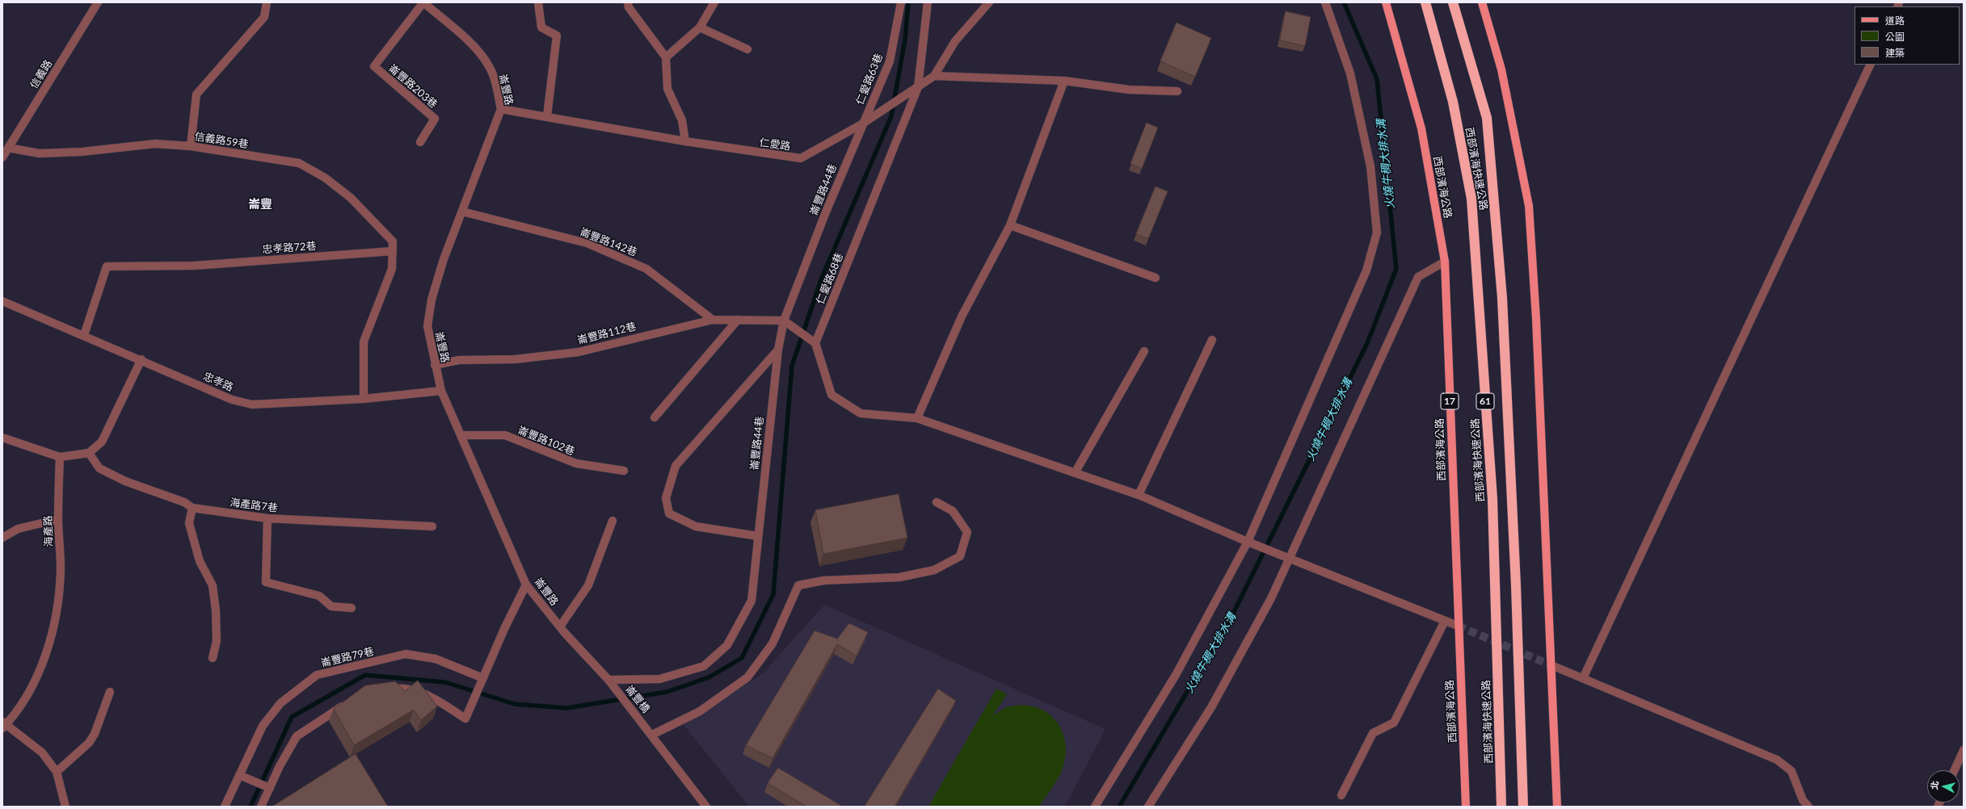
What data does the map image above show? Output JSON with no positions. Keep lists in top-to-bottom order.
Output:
{
  "streets": {
    "highway": ["西部濱海快速公路", "61"],
    "main road": ["西部濱海公路", "17"],
    "street": [
      "信義路",
      "仁愛路63巷",
      "崙豐路203巷",
      "崙豐路",
      "信義路59巷",
      "仁愛路",
      "崙豐路44巷",
      "崙豐路142巷",
      "忠孝路72巷",
      "仁愛路68巷",
      "崙豐路112巷",
      "忠孝路",
      "崙豐路102巷",
      "海產路7巷",
      "海產路",
      "崙豐路79巷",
      "崙豐橋"
    ]
  },
  "crossings": [
    ["信義路", "信義路59巷"],
    ["仁愛路63巷", "仁愛路"],
    ["仁愛路63巷", "崙豐路44巷"],
    ["崙豐路203巷", "崙豐路"],
    ["崙豐路", "仁愛路"],
    ["崙豐路", "崙豐路44巷"],
    ["崙豐路", "崙豐路142巷"],
    ["崙豐路", "崙豐路112巷"],
    ["崙豐路", "忠孝路"],
    ["崙豐路", "崙豐路102巷"],
    ["崙豐路", "崙豐橋"],
    ["信義路59巷", "忠孝路72巷"],
    ["仁愛路", "崙豐路44巷"],
    ["仁愛路", "仁愛路68巷"],
    ["崙豐路44巷", "崙豐路112巷"],
    ["崙豐路142巷", "崙豐路112巷"],
    ["忠孝路72巷", "忠孝路"]
  ],
  "districts": ["崙豐"],
  "water": ["火燒牛稠大排水溝"],
  "legend": ["道路", "公園", "建築"],
  "north": "left"
}
